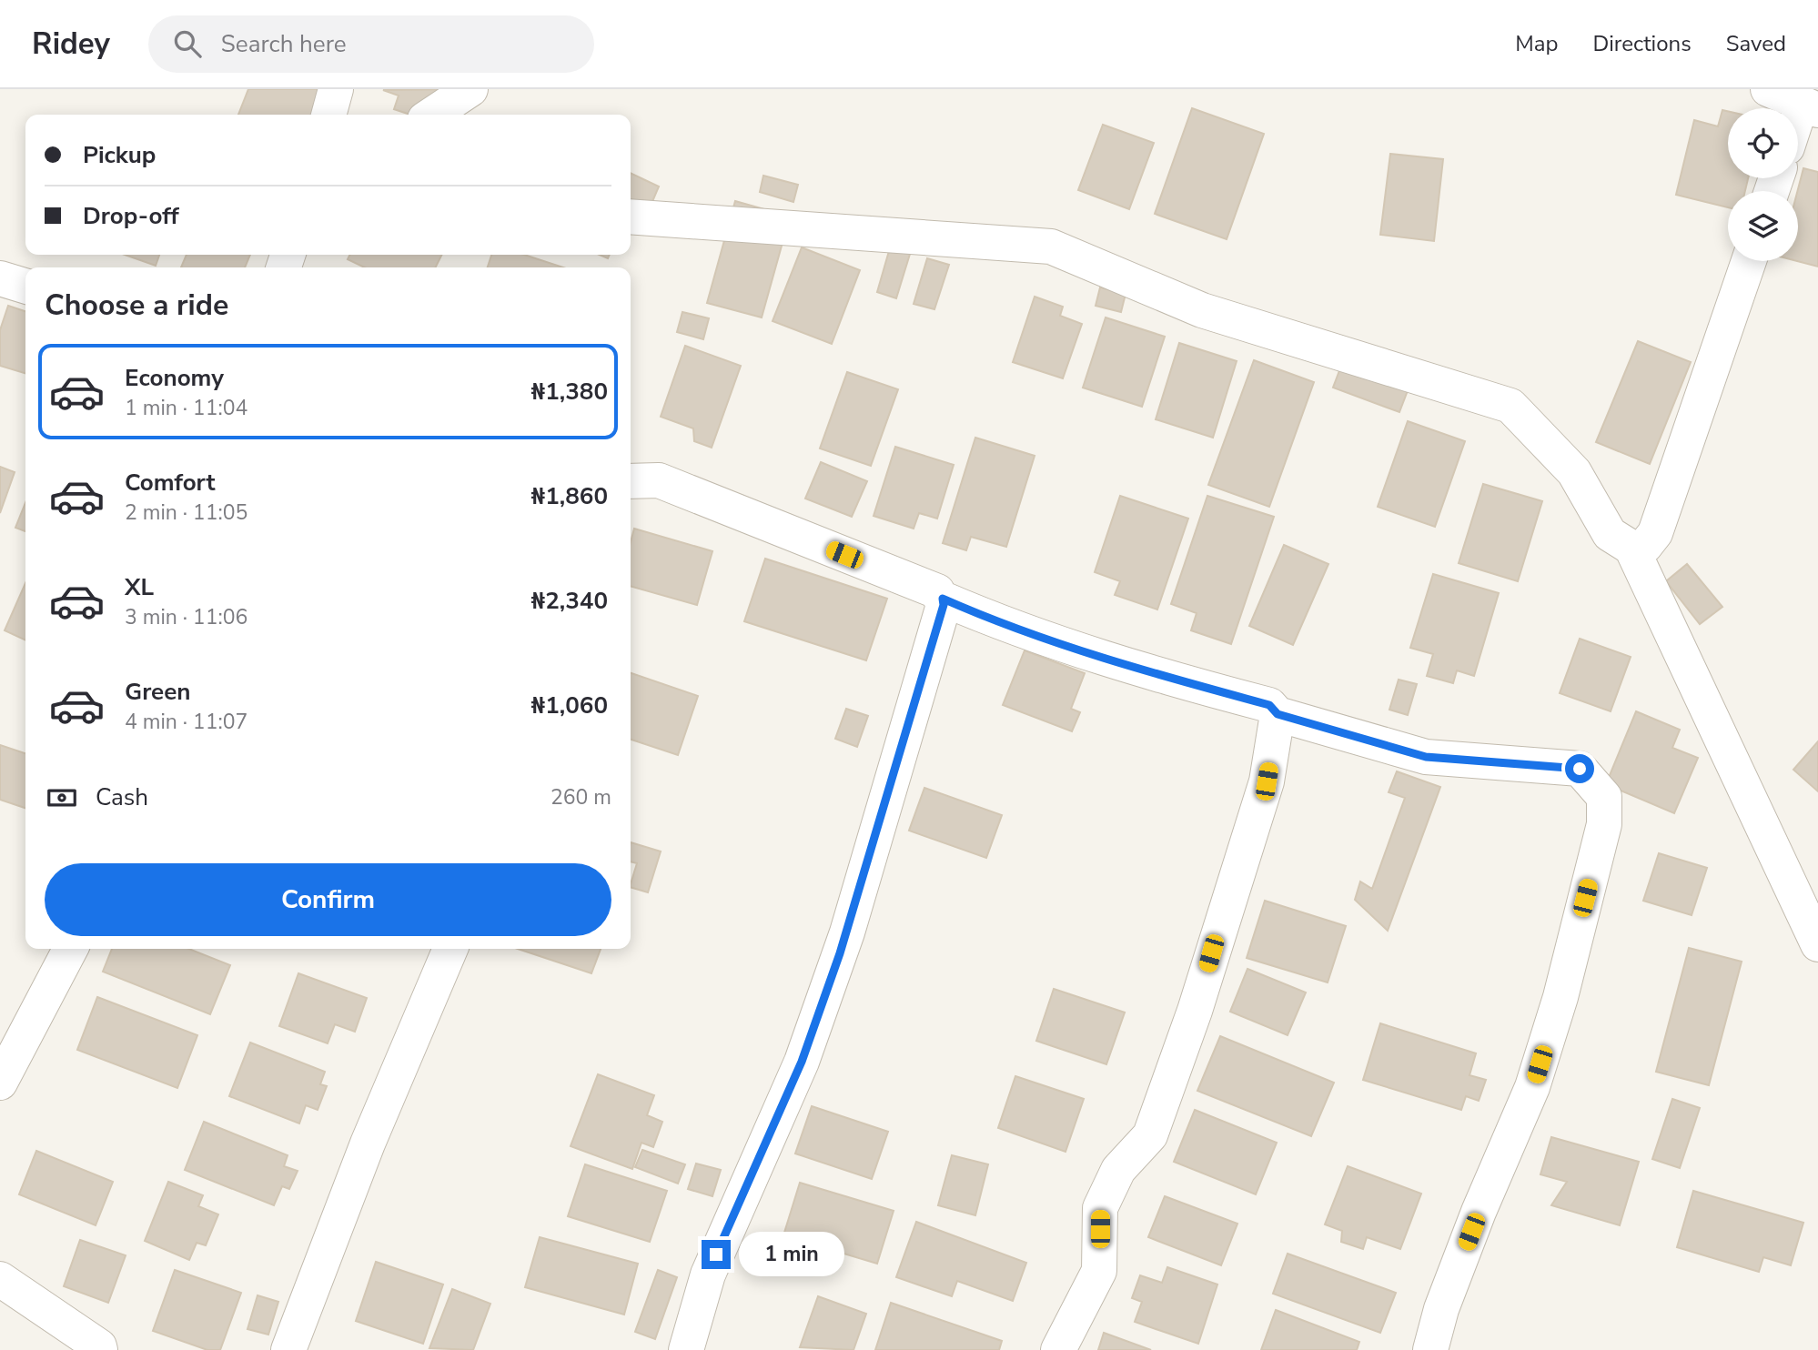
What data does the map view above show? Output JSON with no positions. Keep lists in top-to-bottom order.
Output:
{
  "page": {
    "header": "Ridey",
    "search": "Search here",
    "nav": ["Map", "Directions", "Saved"],
    "banner": ["Pickup", "Drop-off"],
    "heading": "Choose a ride",
    "list": [
      {
        "name": "Economy",
        "note": "1 min · 11:04",
        "value": "₦1,380"
      },
      {
        "name": "Comfort",
        "note": "2 min · 11:05",
        "value": "₦1,860"
      },
      {
        "name": "XL",
        "note": "3 min · 11:06",
        "value": "₦2,340"
      },
      {
        "name": "Green",
        "note": "4 min · 11:07",
        "value": "₦1,060"
      }
    ],
    "pay": ["Cash", "260 m"],
    "buttons": "Confirm",
    "bubble": "1 min"
  }
}
